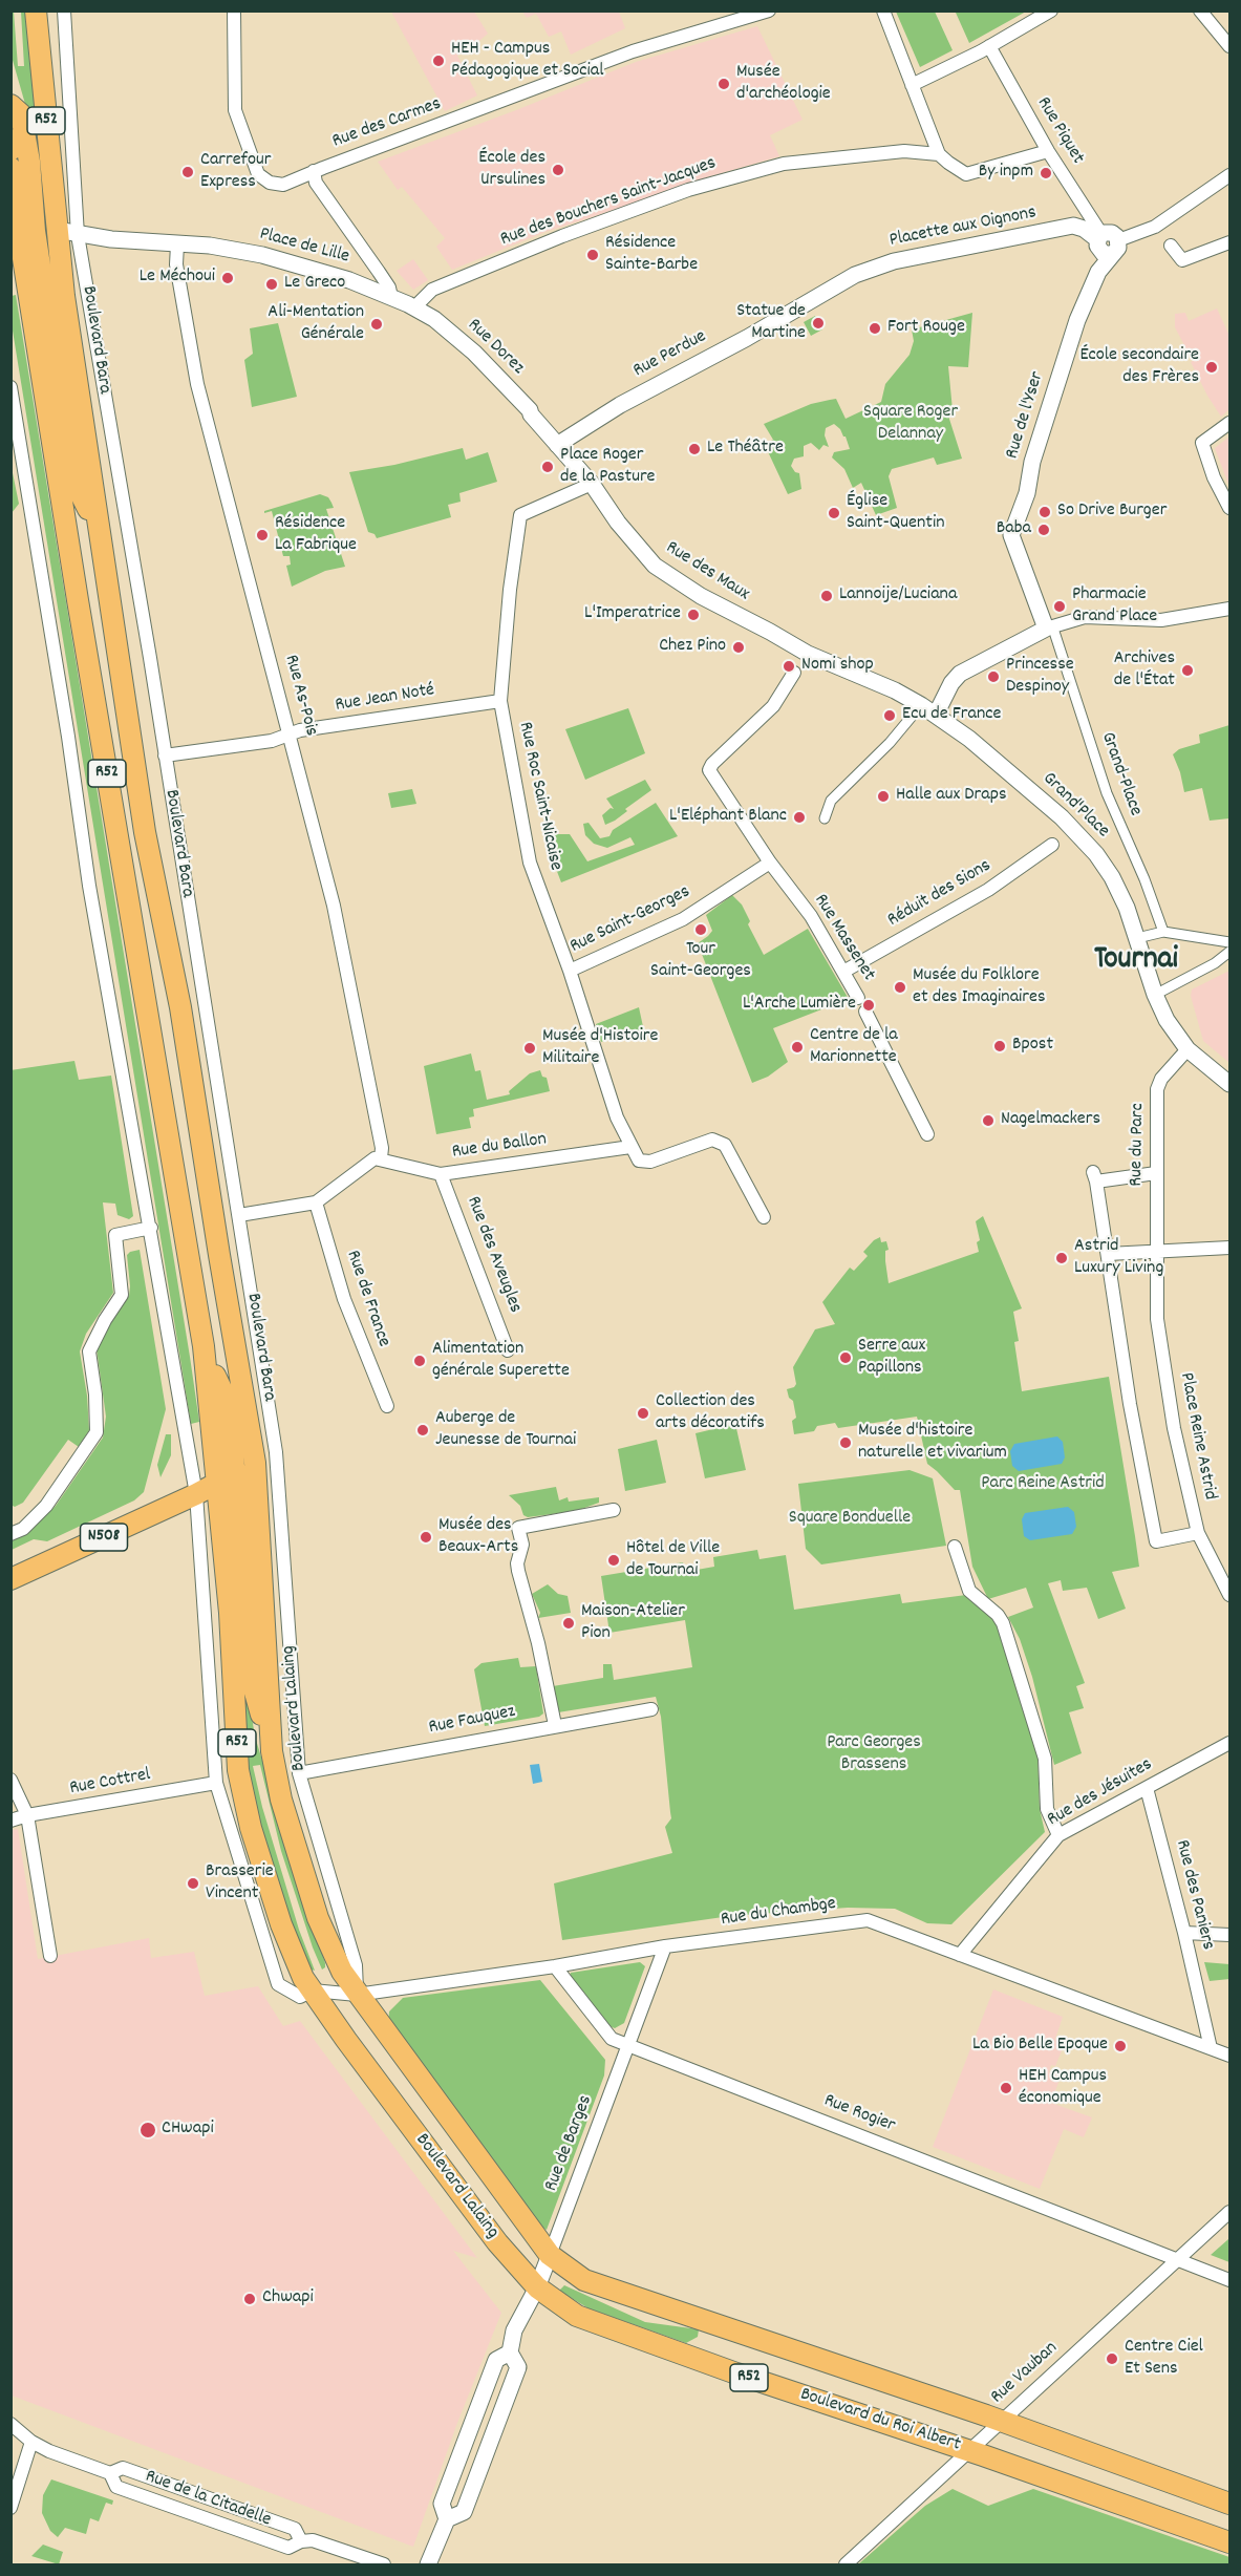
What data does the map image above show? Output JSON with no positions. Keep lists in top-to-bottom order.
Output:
{
  "streets": {
    "main road": [
      "R52",
      "Boulevard Bara",
      "N508",
      "Boulevard Lalaing",
      "Boulevard du Roi Albert"
    ],
    "street": [
      "Rue des Carmes",
      "Rue Piquet",
      "Rue des Bouchers Saint-Jacques",
      "Placette aux Oignons",
      "Place de Lille",
      "Rue Dorez",
      "Rue Perdue",
      "Rue de l'Yser",
      "Rue des Maux",
      "Rue As-Pois",
      "Rue Jean Noté",
      "Grand-Place",
      "Rue Roc Saint-Nicaise",
      "Grand'Place",
      "Réduit des Sions",
      "Rue Saint-Georges",
      "Rue Massenet",
      "Rue du Parc",
      "Rue du Ballon",
      "Rue des Aveugles",
      "Rue de France",
      "Place Reine Astrid",
      "Rue Fauquez",
      "Rue Cottrel",
      "Rue des Jésuites",
      "Rue des Paniers",
      "Rue du Chambge",
      "Rue Rogier",
      "Rue de Barges",
      "Rue Vauban",
      "Rue de la Citadelle"
    ]
  },
  "crossings": [
    ["R52", "Place de Lille"],
    ["R52", "Boulevard Bara"],
    ["R52", "N508"],
    ["R52", "Boulevard Lalaing"],
    ["Rue des Carmes", "Place de Lille"],
    ["Rue Piquet", "Placette aux Oignons"],
    ["Rue des Bouchers Saint-Jacques", "Rue Dorez"],
    ["Placette aux Oignons", "Rue Perdue"],
    ["Placette aux Oignons", "Rue de l'Yser"],
    ["Place de Lille", "Boulevard Bara"],
    ["Place de Lille", "Rue Dorez"],
    ["Place de Lille", "Rue As-Pois"],
    ["Boulevard Bara", "Rue Jean Noté"],
    ["Boulevard Bara", "Boulevard Lalaing"],
    ["Rue Dorez", "Rue Perdue"],
    ["Rue Dorez", "Rue des Maux"],
    ["Rue Perdue", "Rue des Maux"],
    ["Rue de l'Yser", "Grand-Place"],
    ["Rue des Maux", "Rue Roc Saint-Nicaise"],
    ["Rue des Maux", "Grand'Place"],
    ["Rue des Maux", "Rue Massenet"],
    ["Rue As-Pois", "Rue Jean Noté"],
    ["Rue As-Pois", "Rue du Ballon"],
    ["Rue Jean Noté", "Rue Roc Saint-Nicaise"],
    ["Rue Roc Saint-Nicaise", "Rue Saint-Georges"],
    ["Rue Roc Saint-Nicaise", "Rue du Ballon"],
    ["Grand'Place", "Rue Massenet"],
    ["Grand'Place", "Rue du Parc"],
    ["Réduit des Sions", "Rue Massenet"],
    ["Rue Saint-Georges", "Rue Massenet"],
    ["Rue du Parc", "Place Reine Astrid"],
    ["Rue du Ballon", "Rue des Aveugles"],
    ["N508", "Boulevard Lalaing"],
    ["Boulevard Lalaing", "Rue Fauquez"],
    ["Boulevard Lalaing", "Rue du Chambge"],
    ["Boulevard Lalaing", "Rue de Barges"],
    ["Boulevard Lalaing", "Boulevard du Roi Albert"],
    ["Rue des Jésuites", "Rue des Paniers"],
    ["Rue des Jésuites", "Rue du Chambge"],
    ["Rue des Paniers", "Rue du Chambge"],
    ["Rue du Chambge", "Rue Rogier"],
    ["Rue du Chambge", "Rue de Barges"],
    ["Rue Rogier", "Rue de Barges"],
    ["Rue Rogier", "Rue Vauban"],
    ["Rue de Barges", "Boulevard du Roi Albert"],
    ["Rue Vauban", "Boulevard du Roi Albert"]
  ],
  "districts": ["Tournai"],
  "parks": [
    "Square Roger Delannay",
    "Parc Reine Astrid",
    "Square Bonduelle",
    "Parc Georges Brassens"
  ],
  "places": [
    "HEH - Campus Pédagogique et Social",
    "Musée d'archéologie",
    "École des Ursulines",
    "Carrefour Express",
    "By inpm",
    "Résidence Sainte-Barbe",
    "Le Méchoui",
    "Le Greco",
    "Statue de Martine",
    "Ali-Mentation Générale",
    "Fort Rouge",
    "École secondaire des Frères",
    "Le Théâtre",
    "Place Roger de la Pasture",
    "So Drive Burger",
    "Église Saint-Quentin",
    "Baba",
    "Résidence La Fabrique",
    "Lannoije/Luciana",
    "Pharmacie Grand Place",
    "L'Imperatrice",
    "Chez Pino",
    "Nomi shop",
    "Archives de l'État",
    "Princesse Despinoy",
    "Ecu de France",
    "Halle aux Draps",
    "L'Eléphant Blanc",
    "Tour Saint-Georges",
    "Musée du Folklore et des Imaginaires",
    "L'Arche Lumière",
    "Bpost",
    "Centre de la Marionnette",
    "Musée d'Histoire Militaire",
    "Nagelmackers",
    "Astrid Luxury Living",
    "Serre aux Papillons",
    "Alimentation générale Superette",
    "Collection des arts décoratifs",
    "Auberge de Jeunesse de Tournai",
    "Musée d'histoire naturelle et vivarium",
    "Musée des Beaux-Arts",
    "Hôtel de Ville de Tournai",
    "Maison-Atelier Pion",
    "Brasserie Vincent",
    "La Bio Belle Epoque",
    "HEH Campus économique",
    "CHwapi",
    "Chwapi",
    "Centre Ciel Et Sens"
  ]
}
